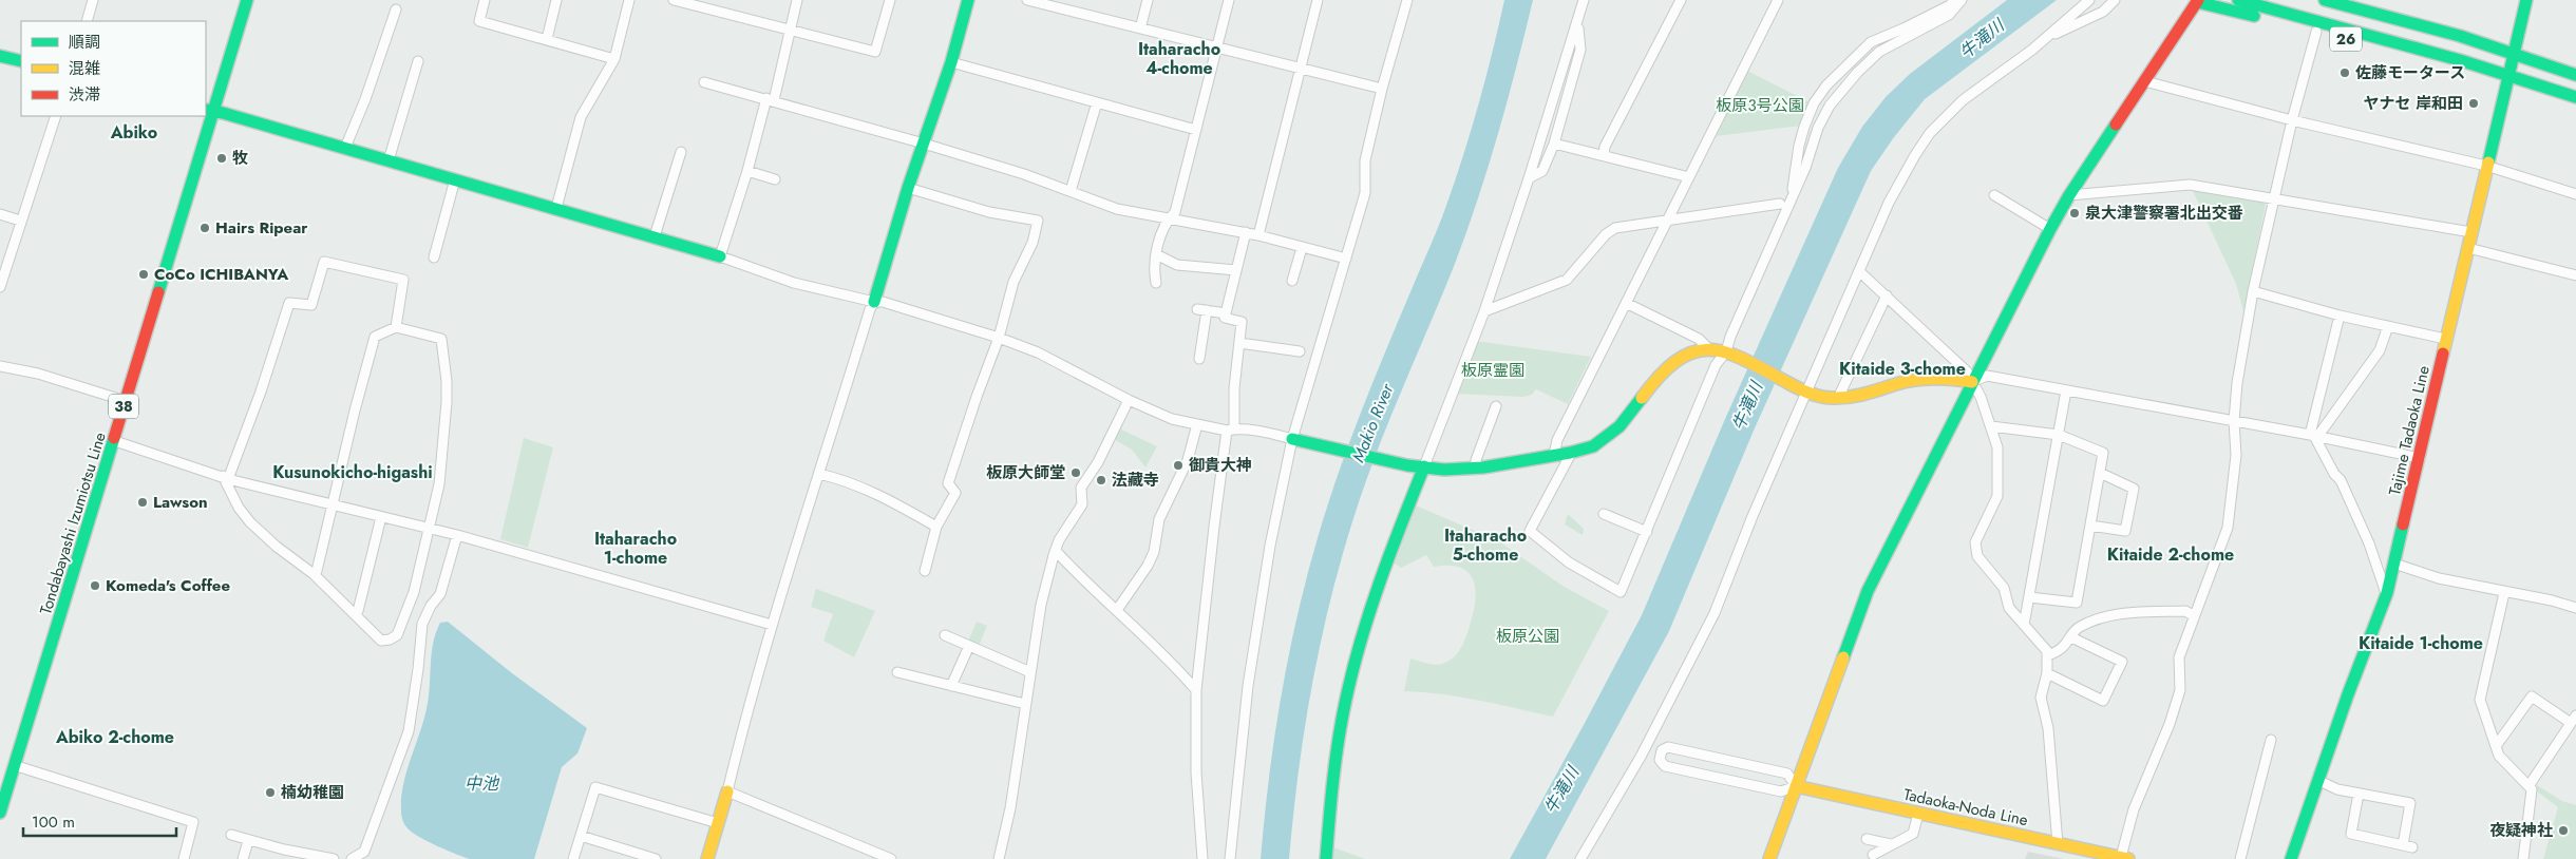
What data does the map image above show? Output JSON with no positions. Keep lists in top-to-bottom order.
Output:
{
  "streets": {
    "main road": [
      "26",
      "38",
      "Tajime Tadaoka Line",
      "Tondabayashi Izumiotsu Line",
      "Tadaoka-Noda Line"
    ]
  },
  "crossings": [
    ["26", "Tajime Tadaoka Line"]
  ],
  "districts": [
    "Itaharacho 4-chome",
    "Abiko",
    "Kitaide 3-chome",
    "Kusunokicho-higashi",
    "Itaharacho 5-chome",
    "Itaharacho 1-chome",
    "Kitaide 2-chome",
    "Kitaide 1-chome",
    "Abiko 2-chome"
  ],
  "water": ["牛滝川", "Makio River", "中池"],
  "parks": ["板原３号公園", "板原霊園", "板原公園"],
  "places": [
    "佐藤モータース",
    "ヤナセ 岸和田",
    "牧",
    "泉大津警察署北出交番",
    "Hairs Ripear",
    "CoCo ICHIBANYA",
    "御貴大神",
    "板原大師堂",
    "法藏寺",
    "Lawson",
    "Komeda's Coffee",
    "楠幼稚園",
    "夜疑神社"
  ],
  "legend": ["順調", "混雑", "渋滞"],
  "scale_bar": "100 m"
}
